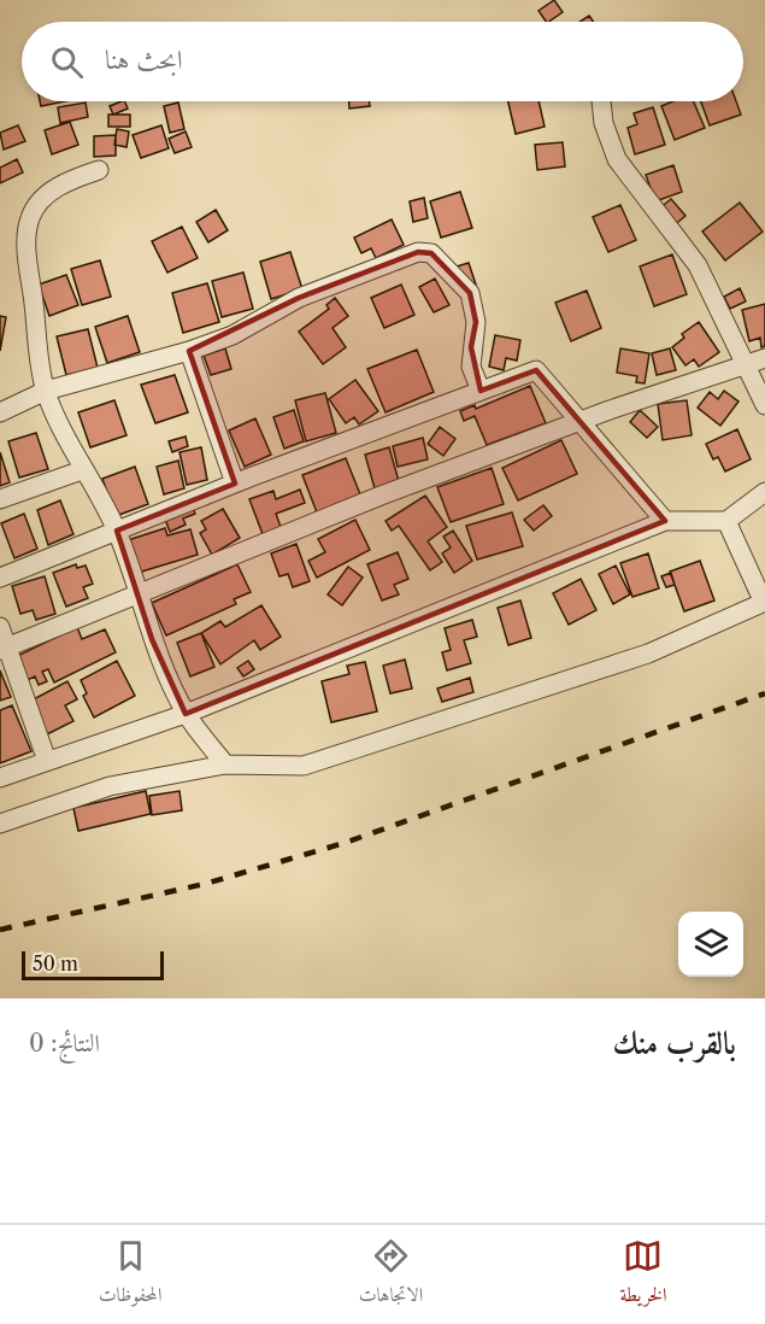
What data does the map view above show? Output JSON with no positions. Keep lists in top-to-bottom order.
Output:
{
  "scale_bar": "50 m",
  "page": {
    "search": "ابحث هنا",
    "scale": "50 m",
    "heading": ["بالقرب منك", "النتائج: 0"],
    "nav": ["الخريطة", "الاتجاهات", "المحفوظات"]
  }
}
